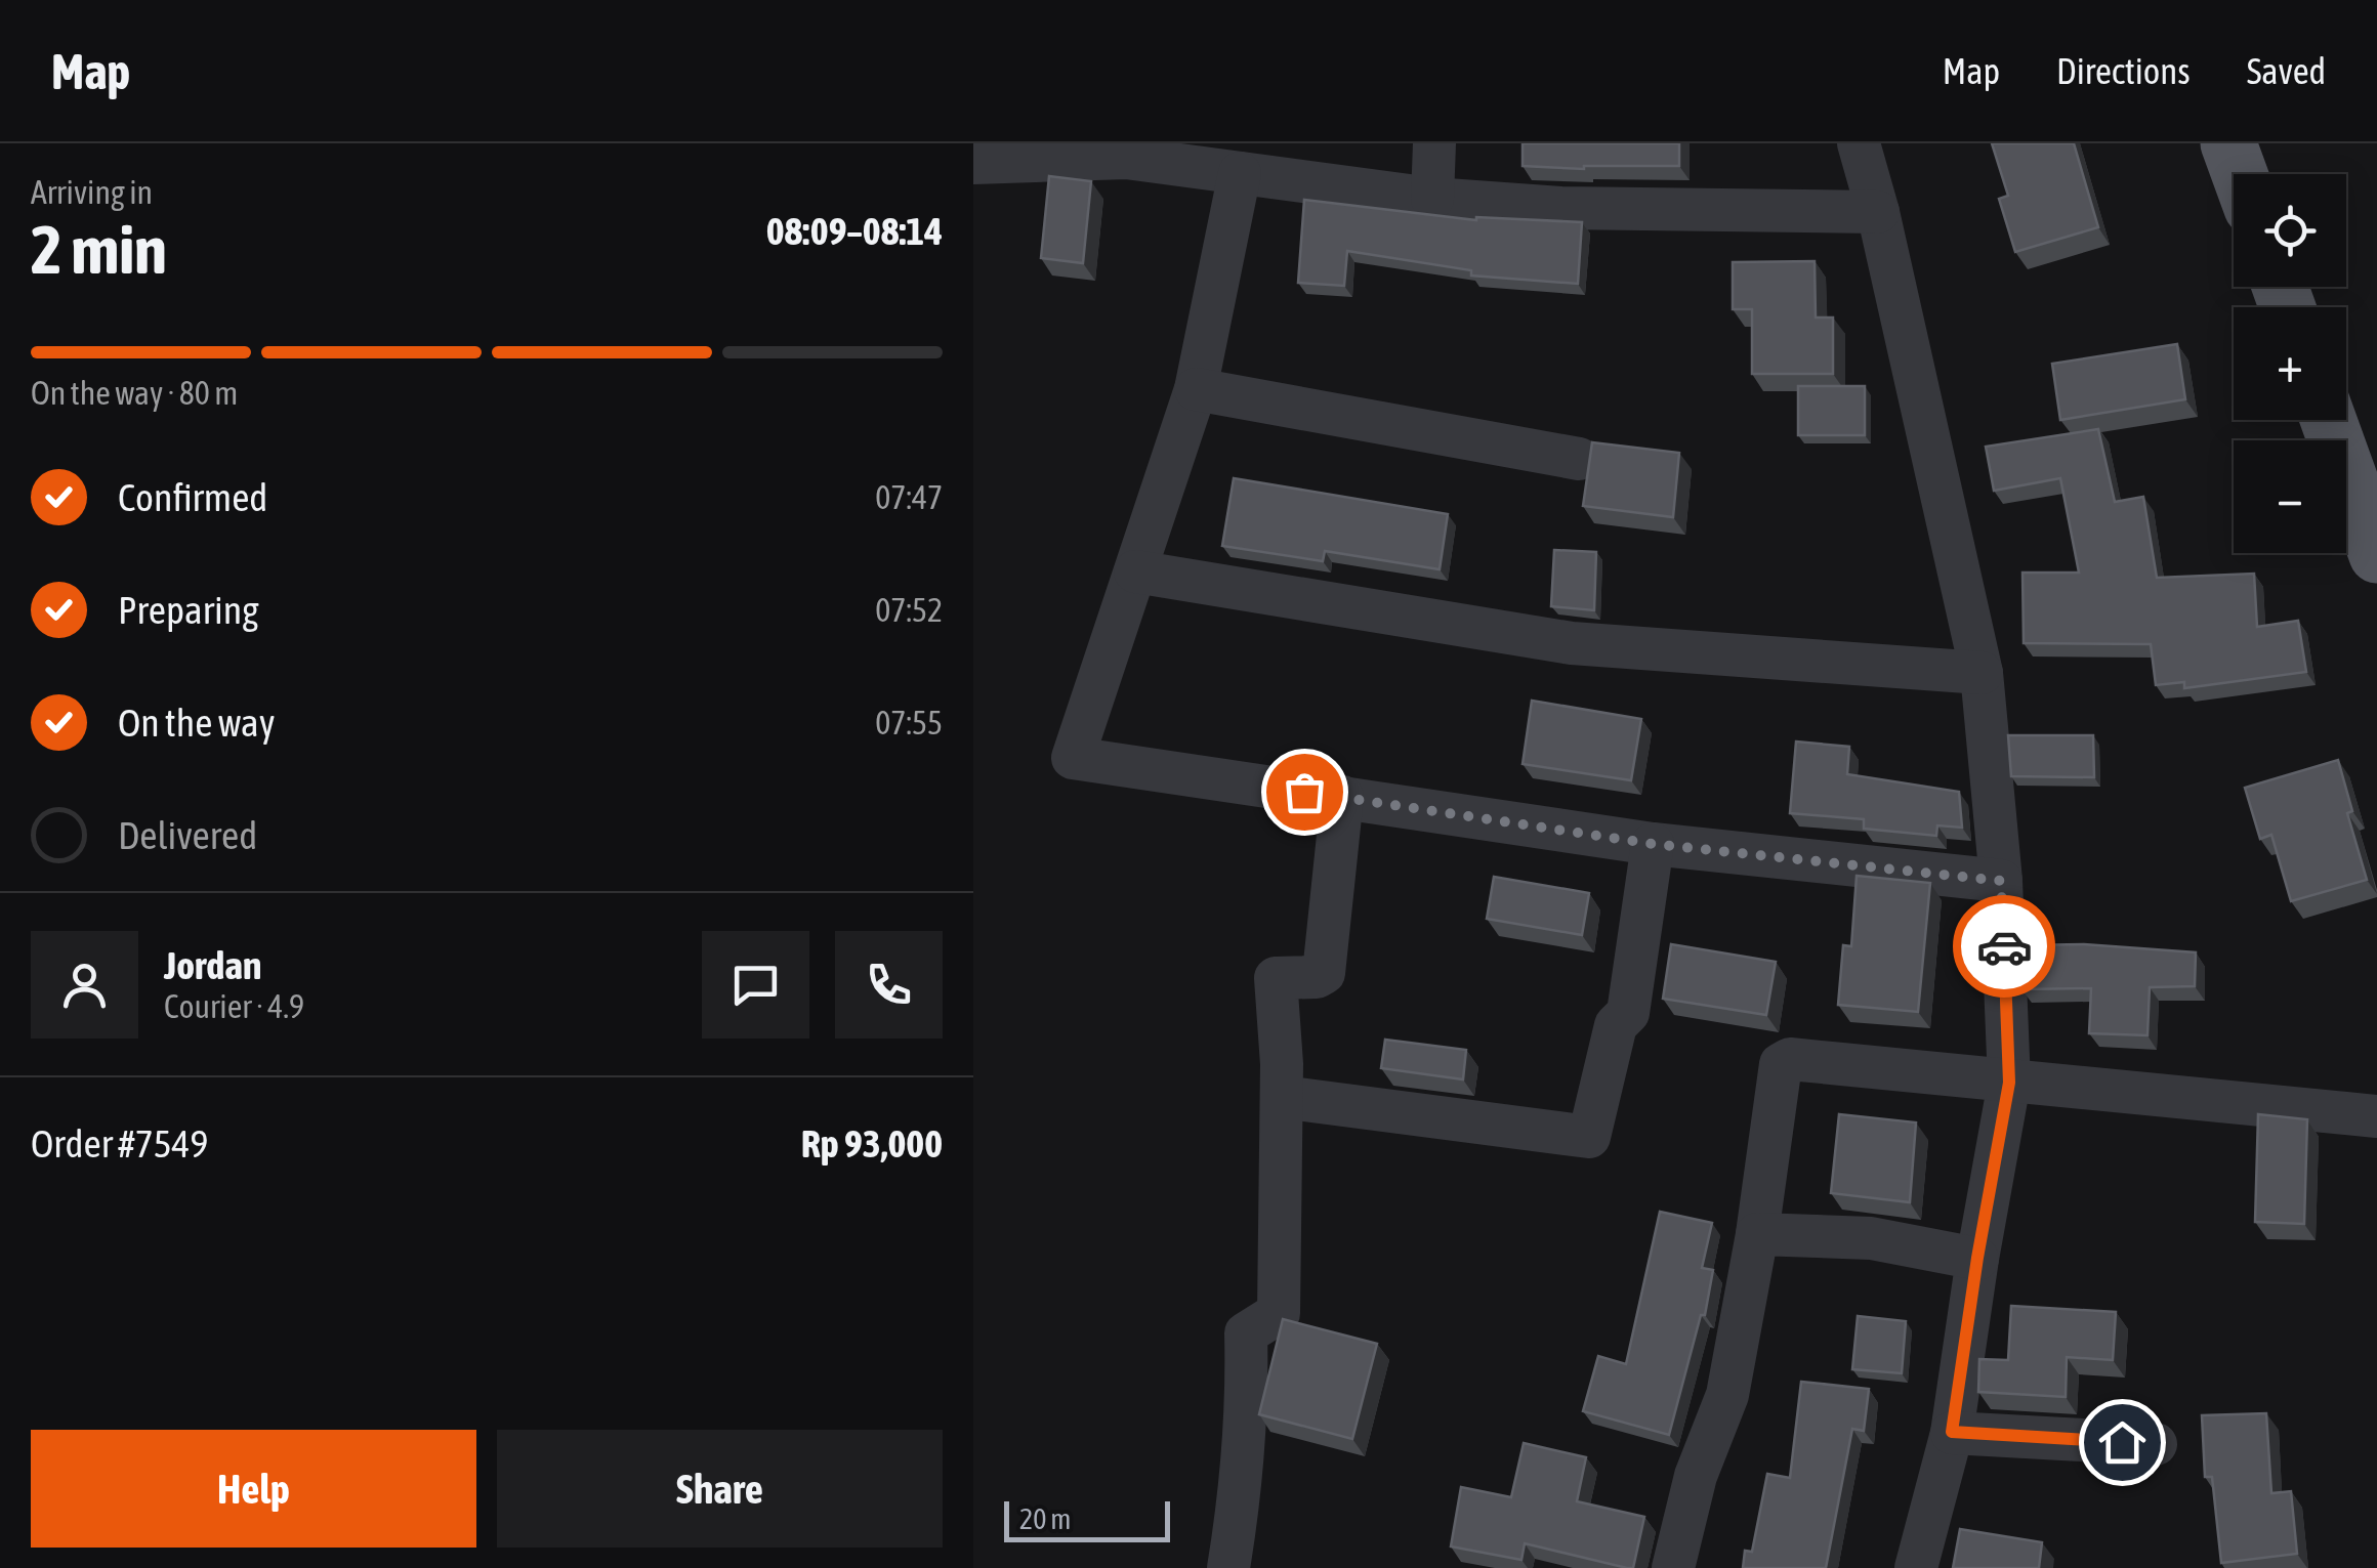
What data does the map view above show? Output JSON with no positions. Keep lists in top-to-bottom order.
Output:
{
  "scale_bar": "20 m",
  "page": {
    "header": "Map",
    "nav": ["Map", "Directions", "Saved"],
    "heading": ["2 min", "Arriving in", "08:09–08:14"],
    "panel": [
      "Jordan",
      "Courier · 4.9",
      "Order #7549",
      "Rp 93,000"
    ],
    "map_buttons": ["+", "−"],
    "bar": "On the way · 80 m",
    "list": [
      ["Confirmed", "07:47"],
      ["Preparing", "07:52"],
      ["On the way", "07:55"],
      "Delivered"
    ],
    "buttons": ["Help", "Share"],
    "scale": "20 m"
  }
}
